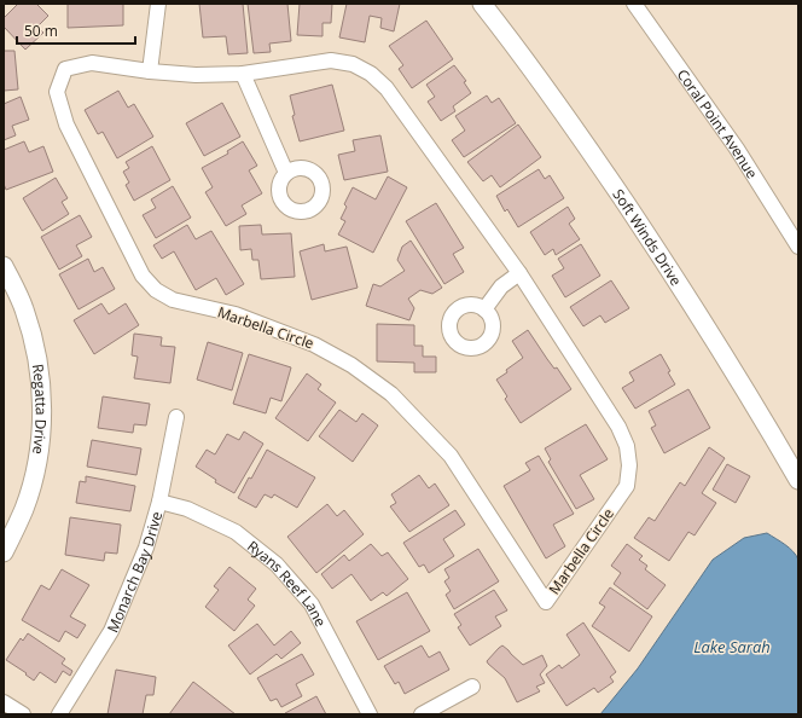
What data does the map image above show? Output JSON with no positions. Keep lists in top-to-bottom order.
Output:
{
  "streets": {
    "street": [
      "Coral Point Avenue",
      "Soft Winds Drive",
      "Marbella Circle",
      "Regatta Drive",
      "Monarch Bay Drive",
      "Ryans Reef Lane"
    ]
  },
  "crossings": [
    ["Monarch Bay Drive", "Ryans Reef Lane"]
  ],
  "water": ["Lake Sarah"],
  "scale_bar": "50 m"
}
